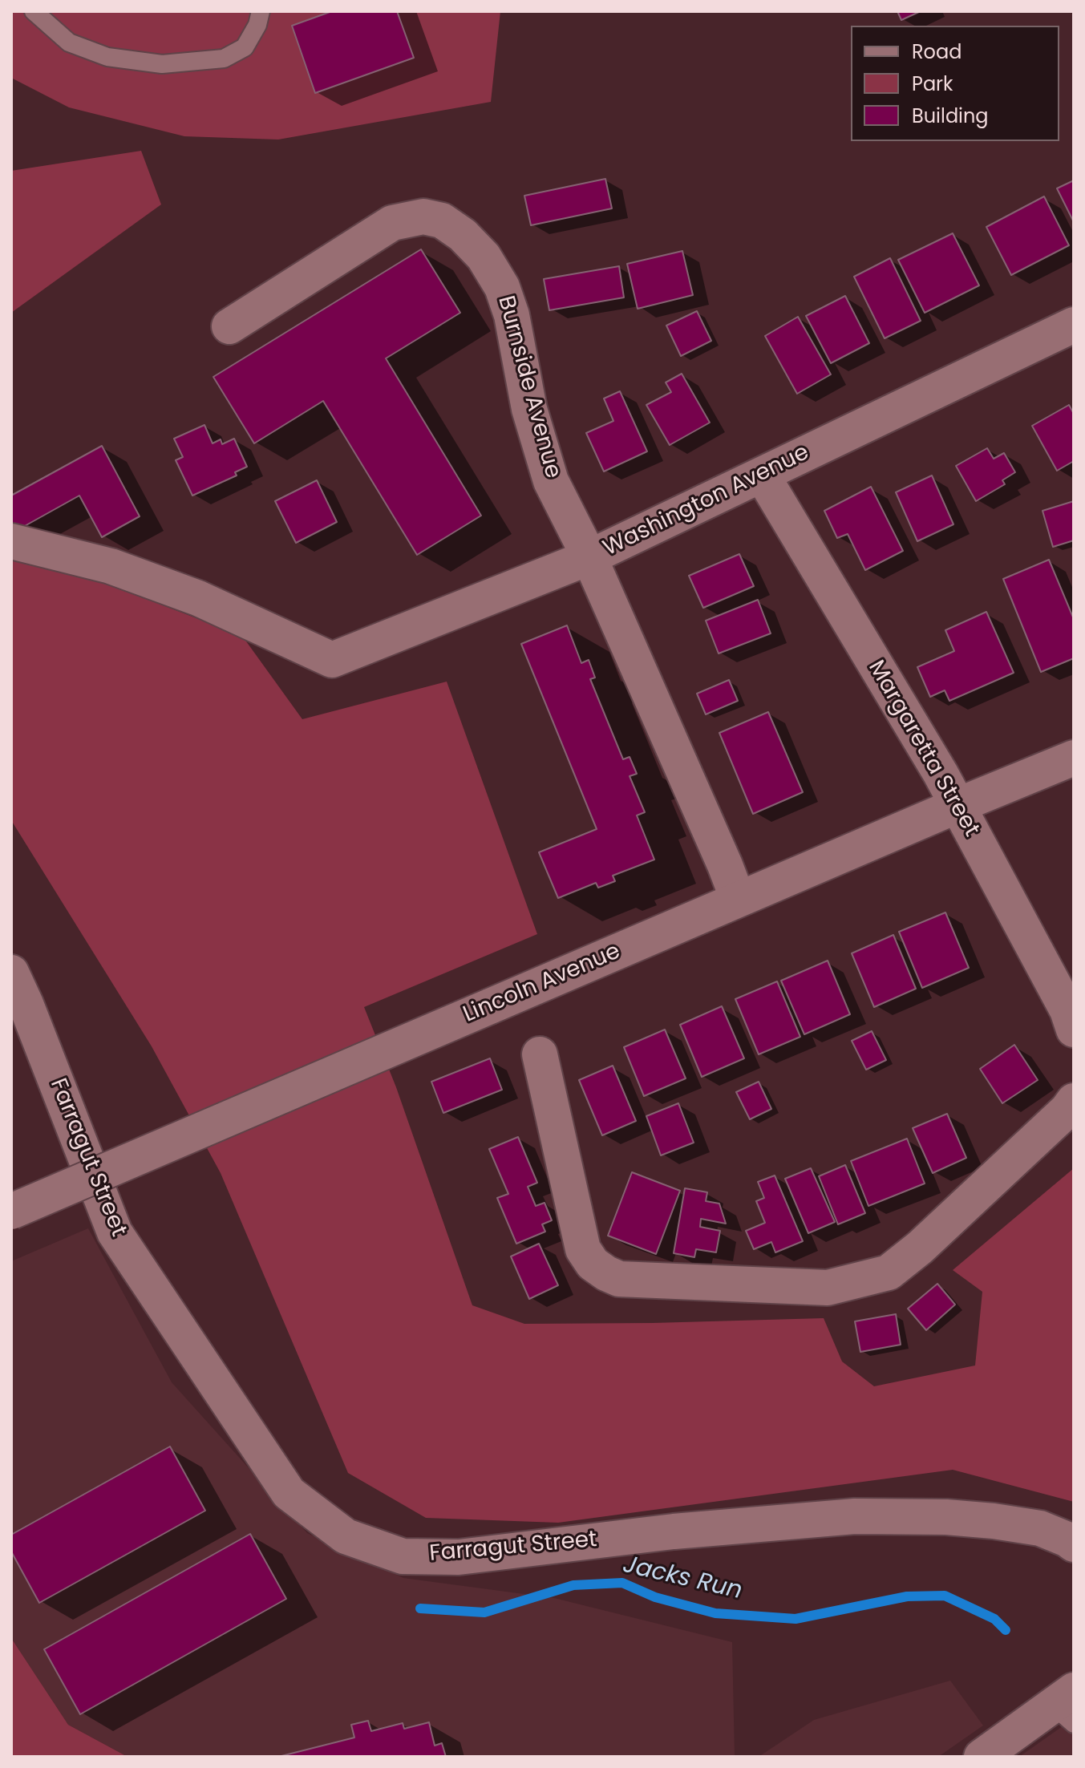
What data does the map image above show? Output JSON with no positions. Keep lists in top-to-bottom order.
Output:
{
  "streets": {
    "street": [
      "Burnside Avenue",
      "Washington Avenue",
      "Margaretta Street",
      "Lincoln Avenue",
      "Farragut Street"
    ]
  },
  "crossings": [
    ["Burnside Avenue", "Washington Avenue"],
    ["Burnside Avenue", "Lincoln Avenue"],
    ["Washington Avenue", "Margaretta Street"],
    ["Margaretta Street", "Lincoln Avenue"]
  ],
  "water": ["Jacks Run"],
  "legend": ["Road", "Park", "Building"]
}
